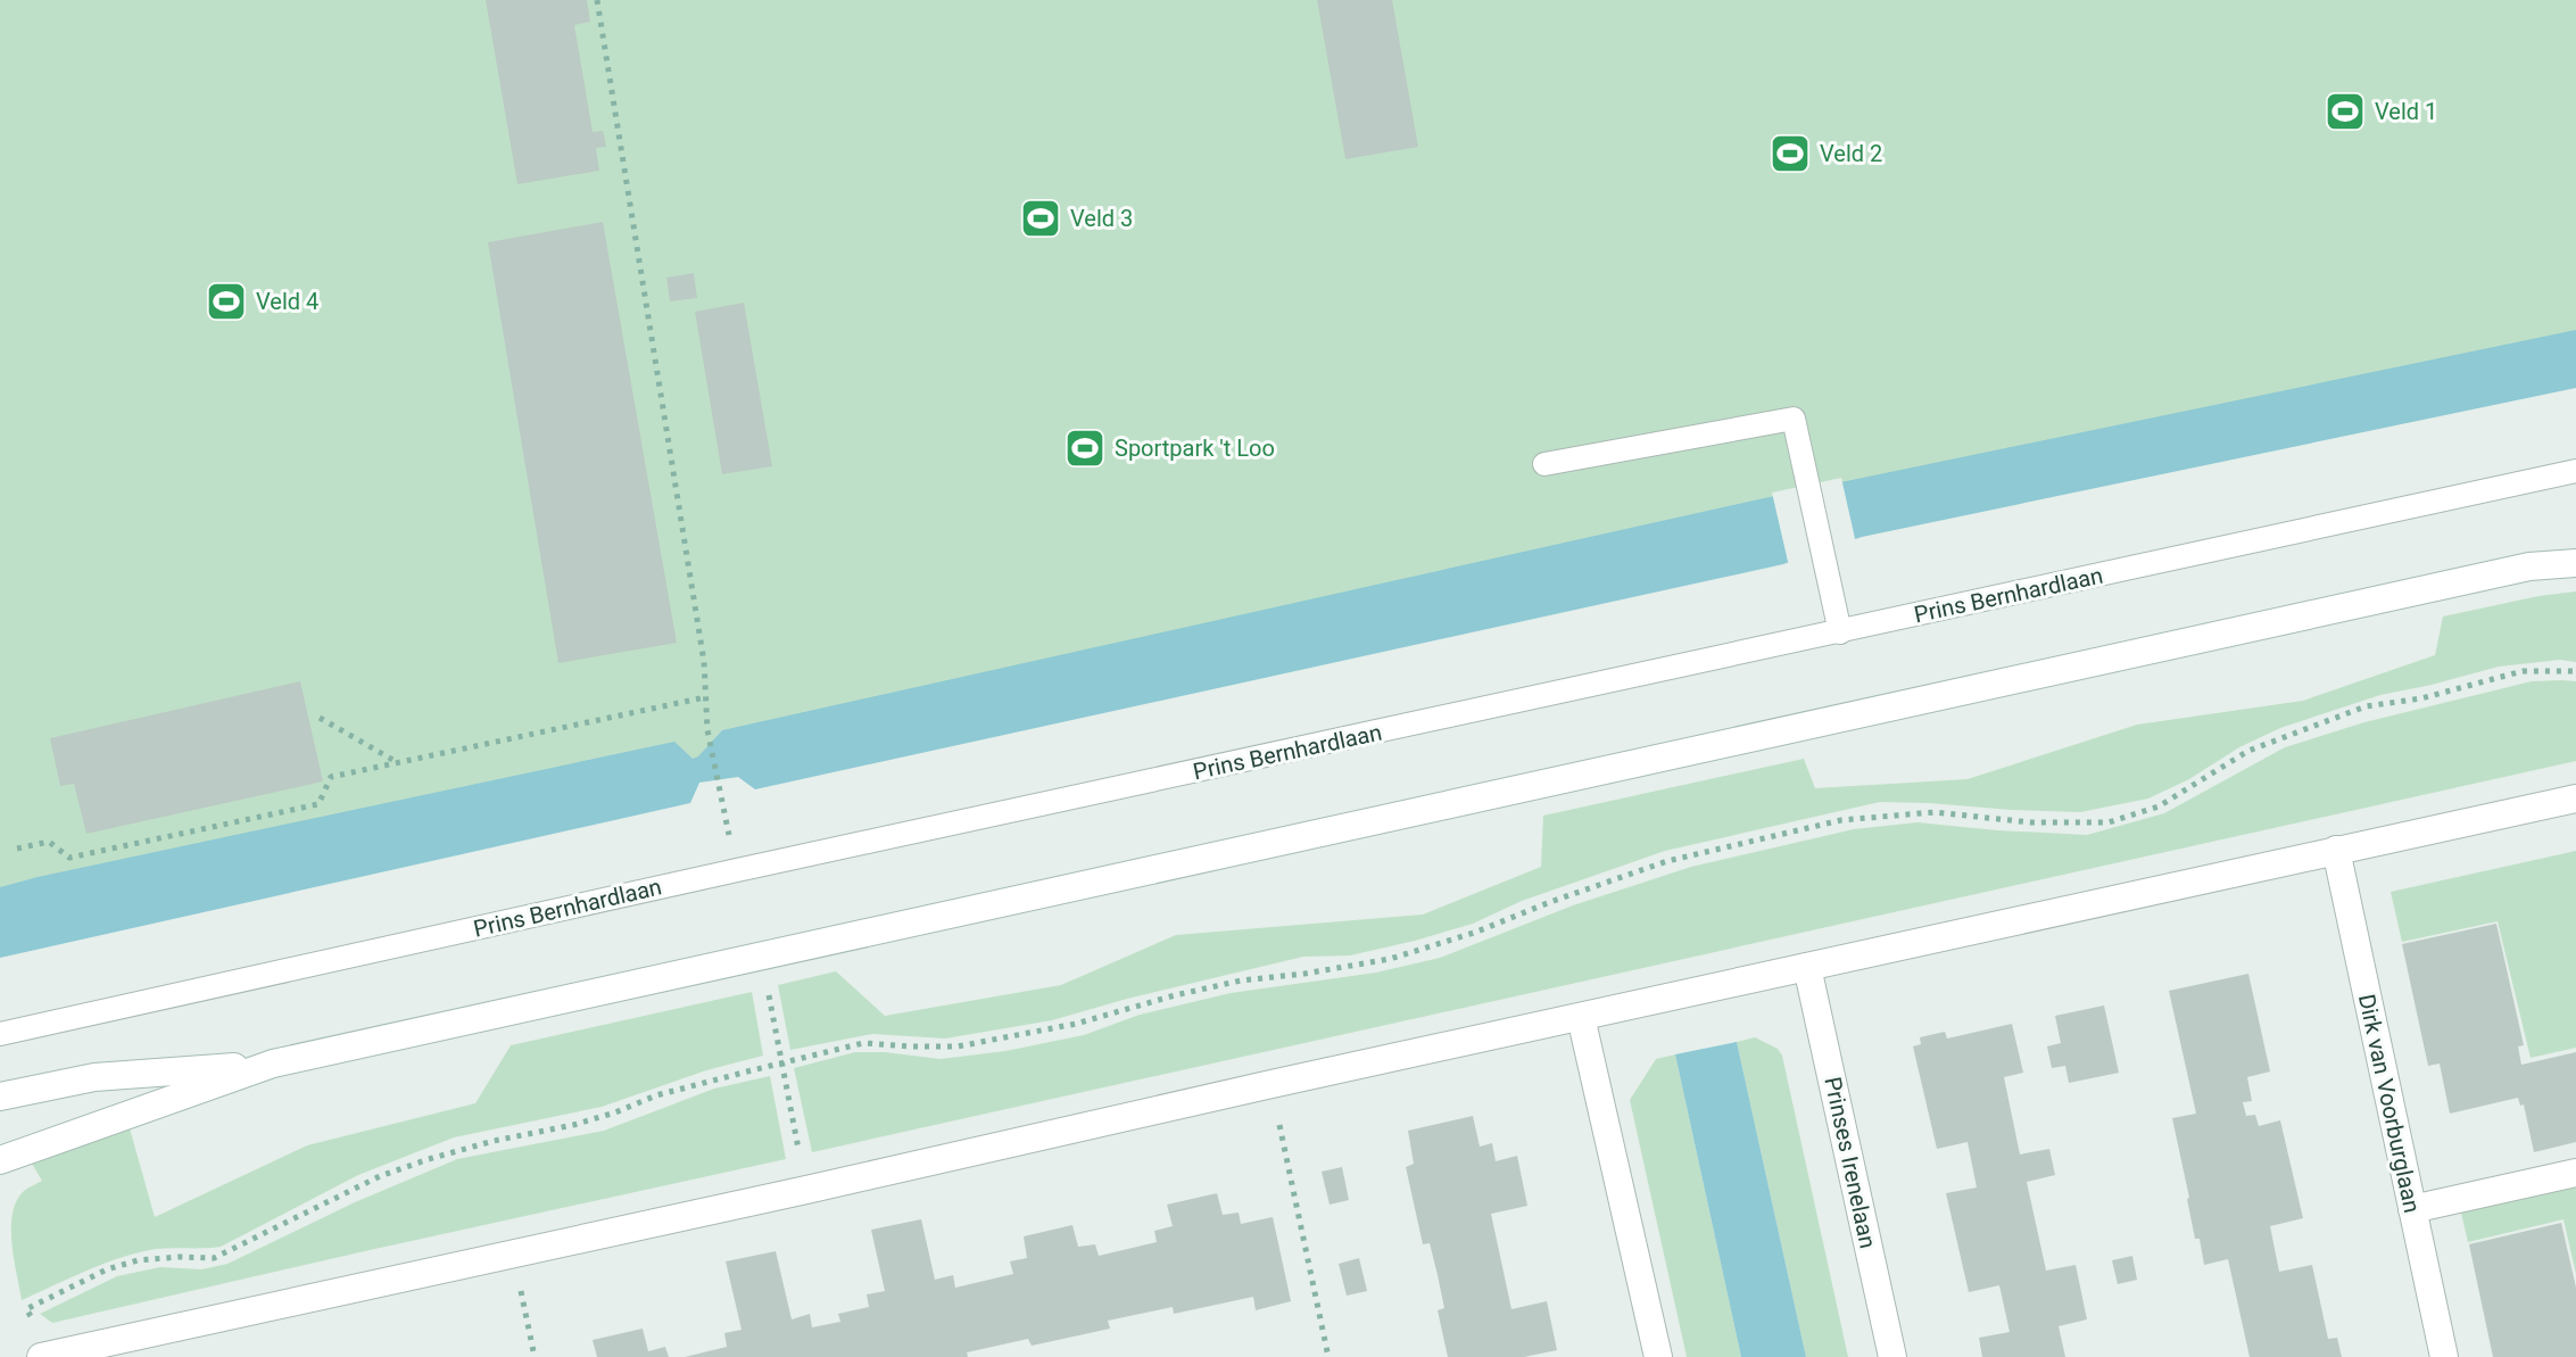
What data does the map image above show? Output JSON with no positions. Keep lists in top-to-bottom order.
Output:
{
  "streets": {
    "street": ["Dirk van Voorburglaan", "Prinses Irenelaan"],
    "lane": ["Prins Bernhardlaan"]
  },
  "places": {
    "sports": [
      "Veld 1",
      "Veld 2",
      "Veld 3",
      "Veld 4",
      "Sportpark 't Loo"
    ]
  }
}
